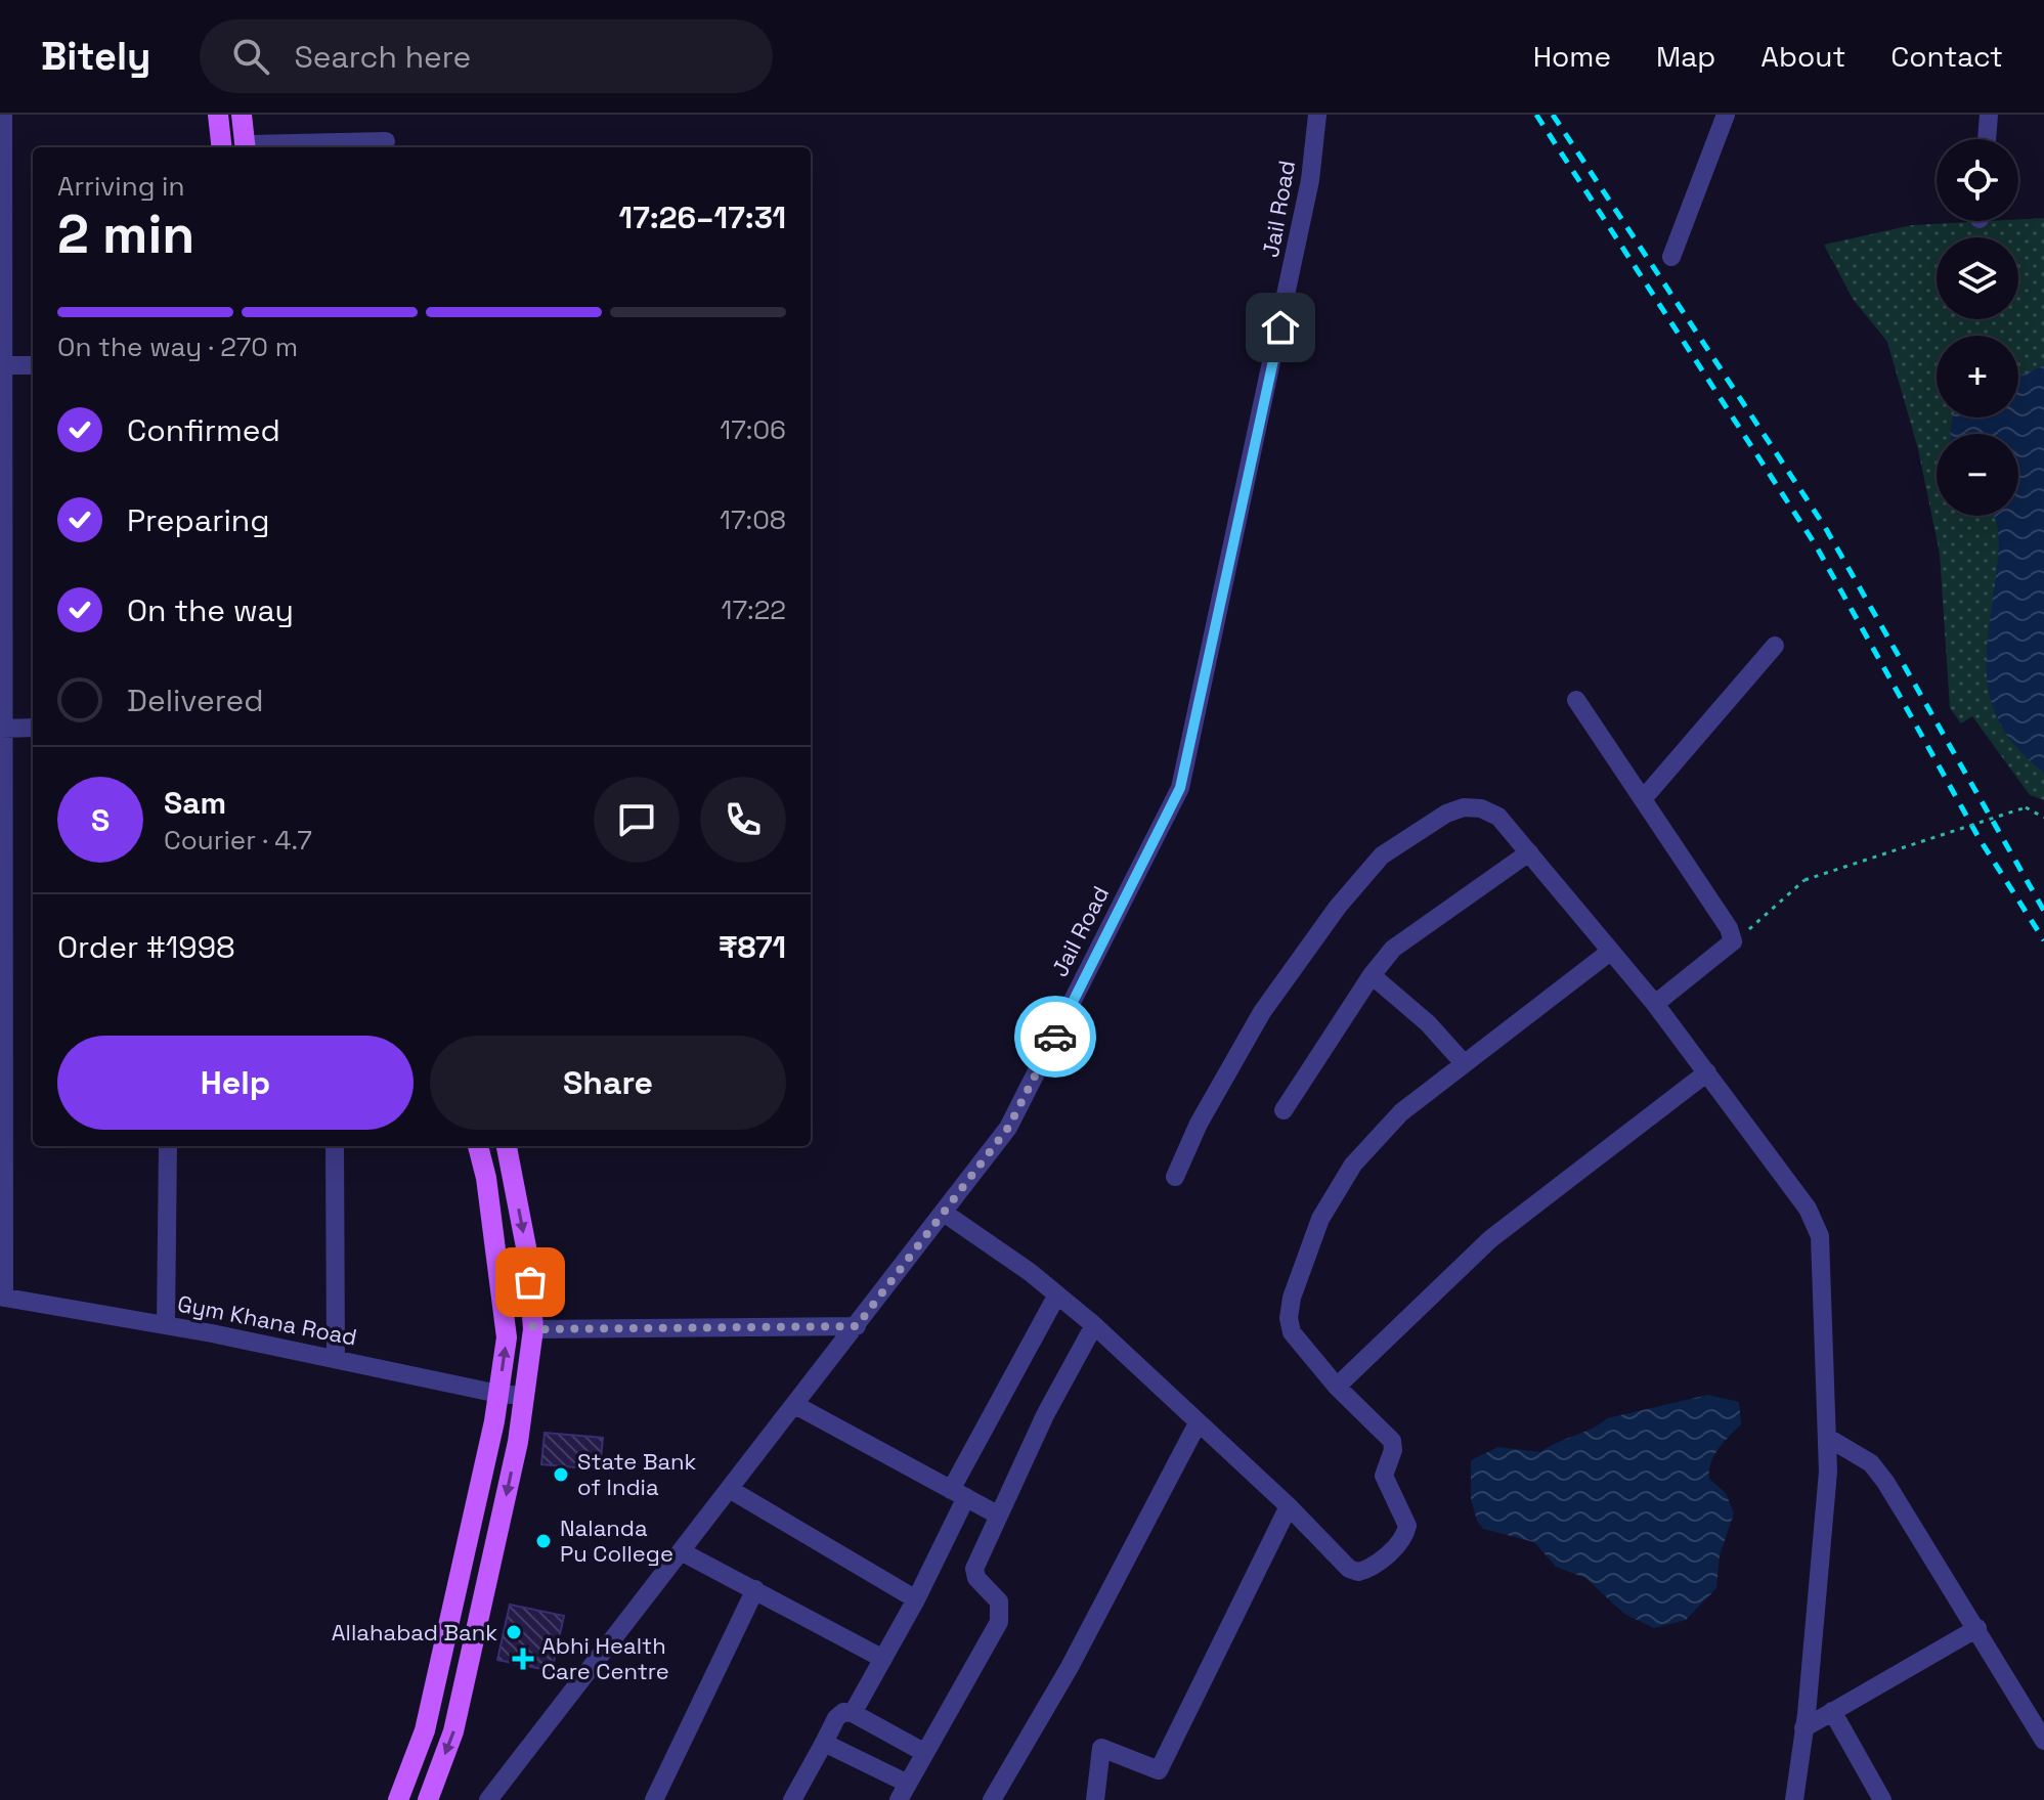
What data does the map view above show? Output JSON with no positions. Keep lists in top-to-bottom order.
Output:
{
  "streets": {
    "street": ["Jail Road", "Gym Khana Road"]
  },
  "places": {
    "other": ["State Bank of India", "Nalanda Pu College", "Allahabad Bank"],
    "health": ["Abhi Health Care Centre"]
  },
  "page": {
    "header": "Bitely",
    "search": "Search here",
    "nav": [
      "Home",
      "Map",
      "About",
      "Contact"
    ],
    "map_buttons": ["+", "−"],
    "heading": ["2 min", "Arriving in", "17:26–17:31"],
    "panel": [
      "Sam",
      "Courier · 4.7",
      "Order #1998",
      "₹871"
    ],
    "bar": "On the way · 270 m",
    "list": [
      ["Confirmed", "17:06"],
      ["Preparing", "17:08"],
      ["On the way", "17:22"],
      "Delivered"
    ],
    "round": "S",
    "buttons": ["Help", "Share"]
  }
}
